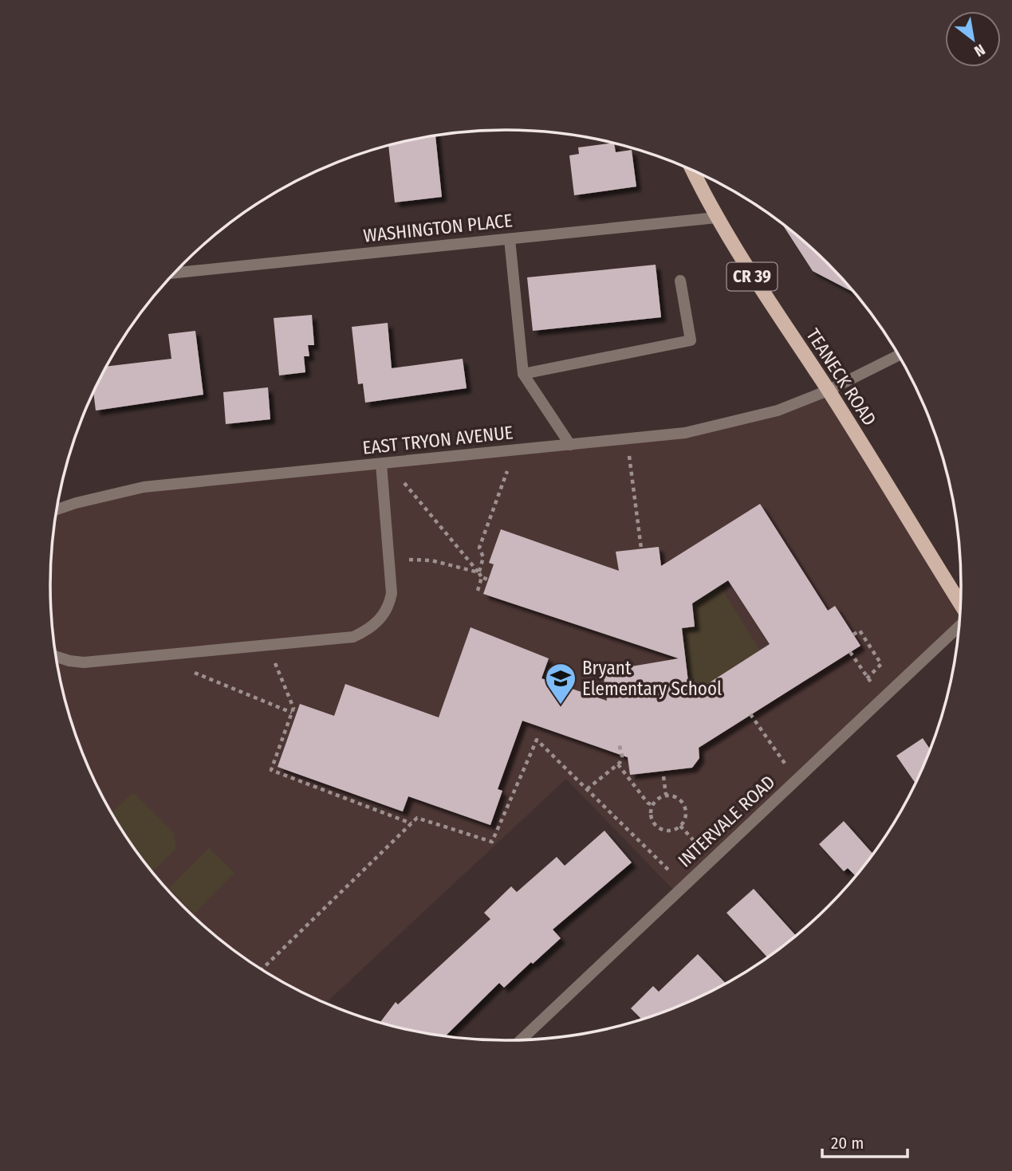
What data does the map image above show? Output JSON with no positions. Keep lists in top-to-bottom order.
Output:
{
  "streets": {
    "main road": ["CR 39", "TEANECK ROAD"],
    "street": ["WASHINGTON PLACE", "EAST TRYON AVENUE", "INTERVALE ROAD"]
  },
  "crossings": [
    ["WASHINGTON PLACE", "TEANECK ROAD"],
    ["TEANECK ROAD", "EAST TRYON AVENUE"]
  ],
  "places": {
    "school or university": ["Bryant Elementary School"]
  },
  "scale_bar": "20 m",
  "north": "bottom right"
}
